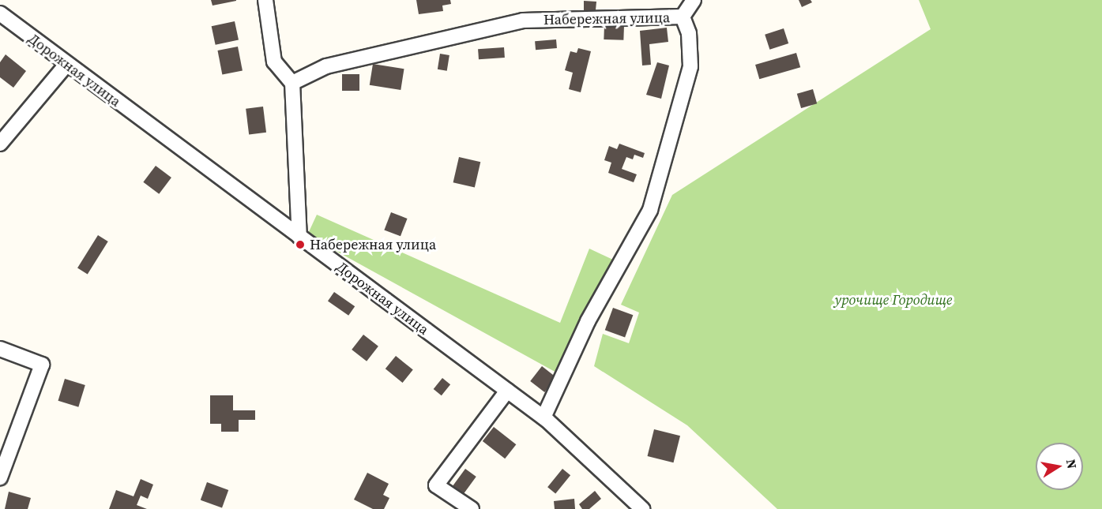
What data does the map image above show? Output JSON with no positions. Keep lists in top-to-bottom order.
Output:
{
  "streets": {
    "street": ["Набережная улица", "Дорожная улица"]
  },
  "parks": ["урочище Городище"],
  "places": ["Набережная улица"],
  "north": "right"
}
